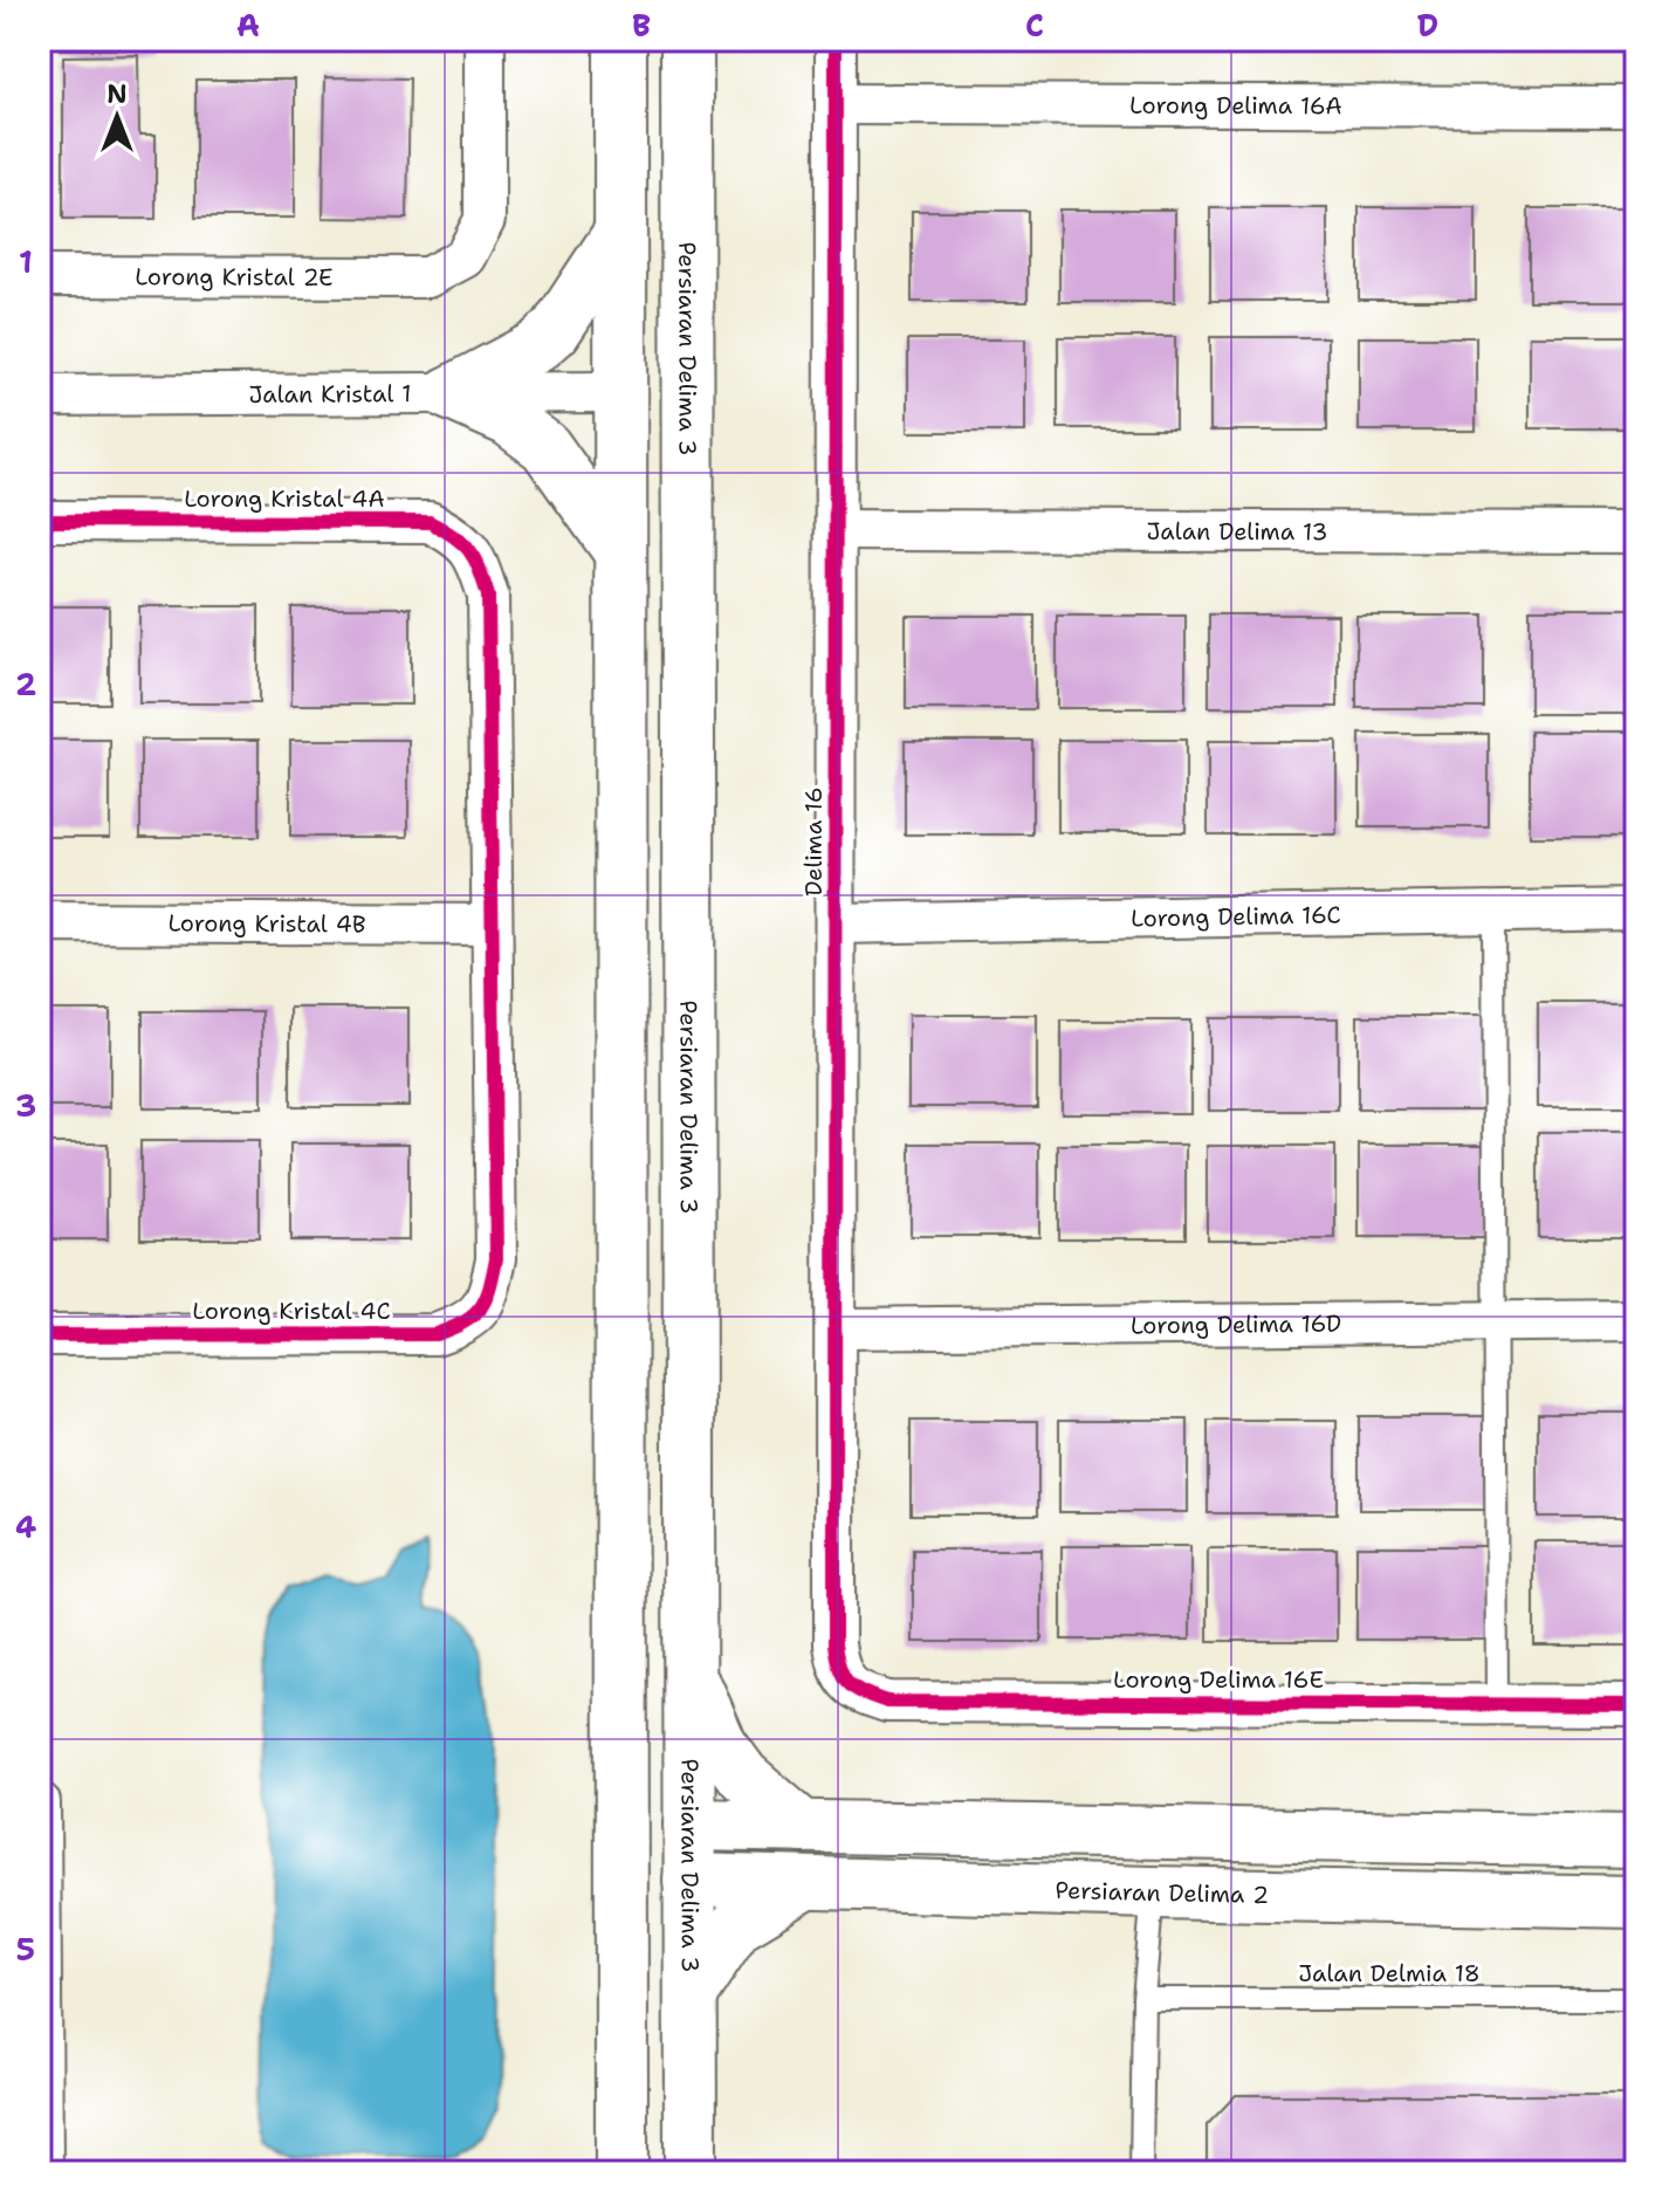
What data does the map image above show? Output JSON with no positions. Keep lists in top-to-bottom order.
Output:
{
  "streets": {
    "street": [
      "Lorong Delima 16A",
      "Lorong Kristal 2E",
      "Persiaran Delima 3",
      "Jalan Kristal 1",
      "Lorong Kristal 4A",
      "Jalan Delima 13",
      "Delima 16",
      "Lorong Delima 16C",
      "Lorong Kristal 4B",
      "Lorong Kristal 4C",
      "Lorong Delima 16D",
      "Lorong Delima 16E",
      "Persiaran Delima 2"
    ],
    "lane": ["Jalan Delmia 18"]
  },
  "crossings": [
    ["Lorong Delima 16A", "Delima 16"],
    ["Persiaran Delima 3", "Persiaran Delima 2"],
    ["Lorong Kristal 4A", "Lorong Kristal 4C"],
    ["Jalan Delima 13", "Delima 16"],
    ["Delima 16", "Lorong Delima 16C"],
    ["Delima 16", "Lorong Delima 16D"],
    ["Delima 16", "Lorong Delima 16E"],
    ["Lorong Kristal 4B", "Lorong Kristal 4C"]
  ],
  "north": "top",
  "grid": {
    "columns": [
      "A",
      "B",
      "C",
      "D"
    ],
    "rows": [
      "1",
      "2",
      "3",
      "4",
      "5"
    ]
  }
}
